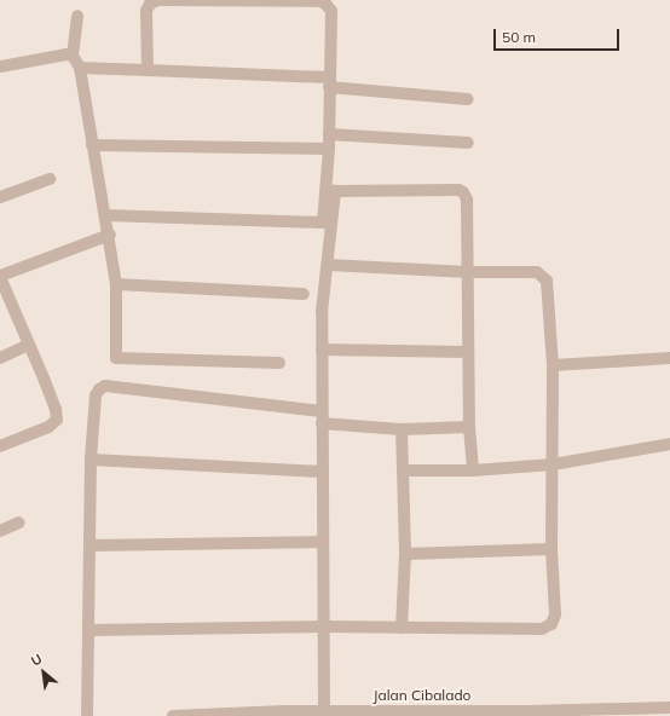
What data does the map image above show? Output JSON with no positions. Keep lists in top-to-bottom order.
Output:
{
  "streets": {
    "street": ["Jalan Cibalado"]
  },
  "scale_bar": "50 m",
  "north": "top left"
}
